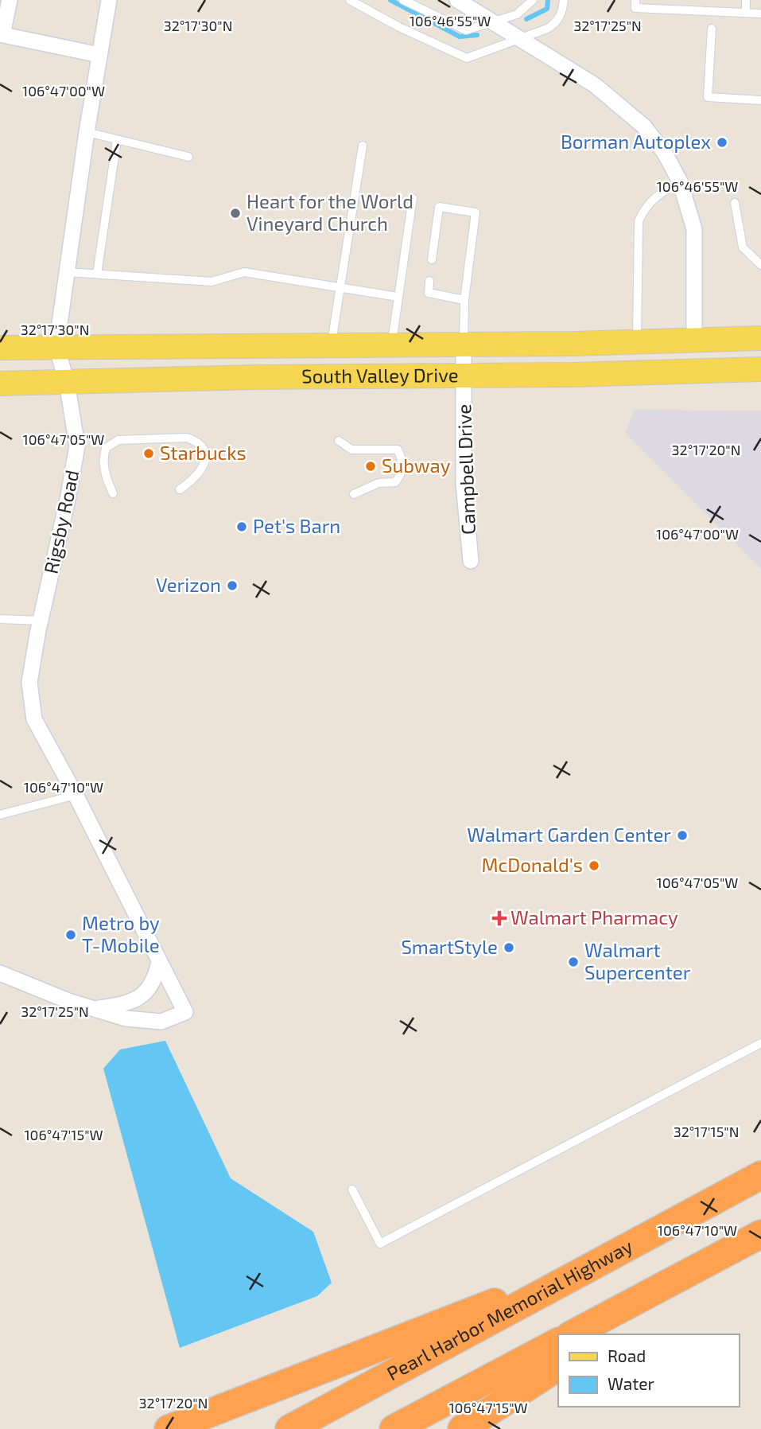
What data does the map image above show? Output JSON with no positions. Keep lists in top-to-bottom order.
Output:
{
  "streets": {
    "highway": ["Pearl Harbor Memorial Highway"],
    "main road": ["South Valley Drive"],
    "street": ["Campbell Drive", "Rigsby Road"]
  },
  "crossings": [
    ["South Valley Drive", "Campbell Drive"],
    ["South Valley Drive", "Rigsby Road"]
  ],
  "places": {
    "other": [
      "Borman Autoplex",
      "Heart for the World Vineyard Church",
      "Starbucks",
      "Subway",
      "Pet's Barn",
      "Verizon",
      "Walmart Garden Center",
      "McDonald's",
      "Metro by T-Mobile",
      "SmartStyle",
      "Walmart Supercenter"
    ],
    "health": ["Walmart Pharmacy"]
  },
  "legend": ["Road", "Water"],
  "coordinates": [
    "106°46'55\"W",
    "32°17'30\"N",
    "32°17'25\"N",
    "106°47'00\"W",
    "106°47'05\"W",
    "32°17'20\"N",
    "106°47'10\"W",
    "32°17'15\"N",
    "106°47'15\"W"
  ]
}
